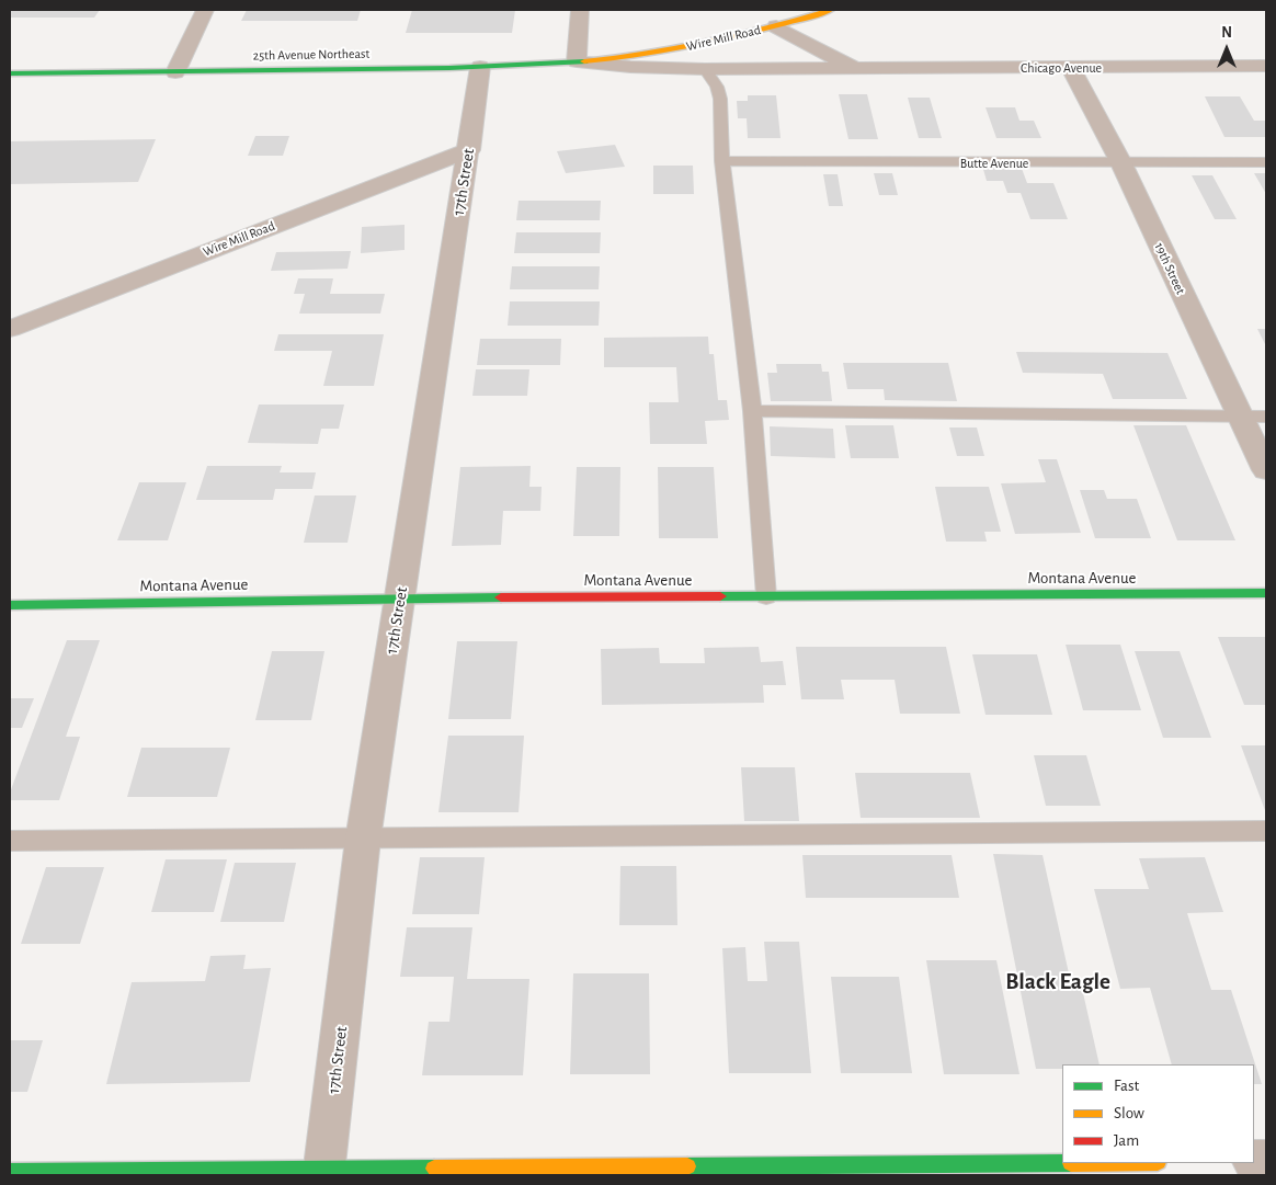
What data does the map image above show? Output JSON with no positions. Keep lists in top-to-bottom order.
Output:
{
  "streets": {
    "street": [
      "Wire Mill Road",
      "25th Avenue Northeast",
      "Chicago Avenue",
      "17th Street",
      "19th Street",
      "Montana Avenue"
    ],
    "lane": ["Butte Avenue"]
  },
  "crossings": [
    ["Wire Mill Road", "25th Avenue Northeast"],
    ["Wire Mill Road", "Chicago Avenue"],
    ["Wire Mill Road", "17th Street"],
    ["25th Avenue Northeast", "Chicago Avenue"],
    ["25th Avenue Northeast", "17th Street"],
    ["Chicago Avenue", "19th Street"],
    ["Butte Avenue", "19th Street"],
    ["17th Street", "Montana Avenue"]
  ],
  "districts": ["Black Eagle"],
  "legend": ["Fast", "Slow", "Jam"],
  "north": "top"
}
